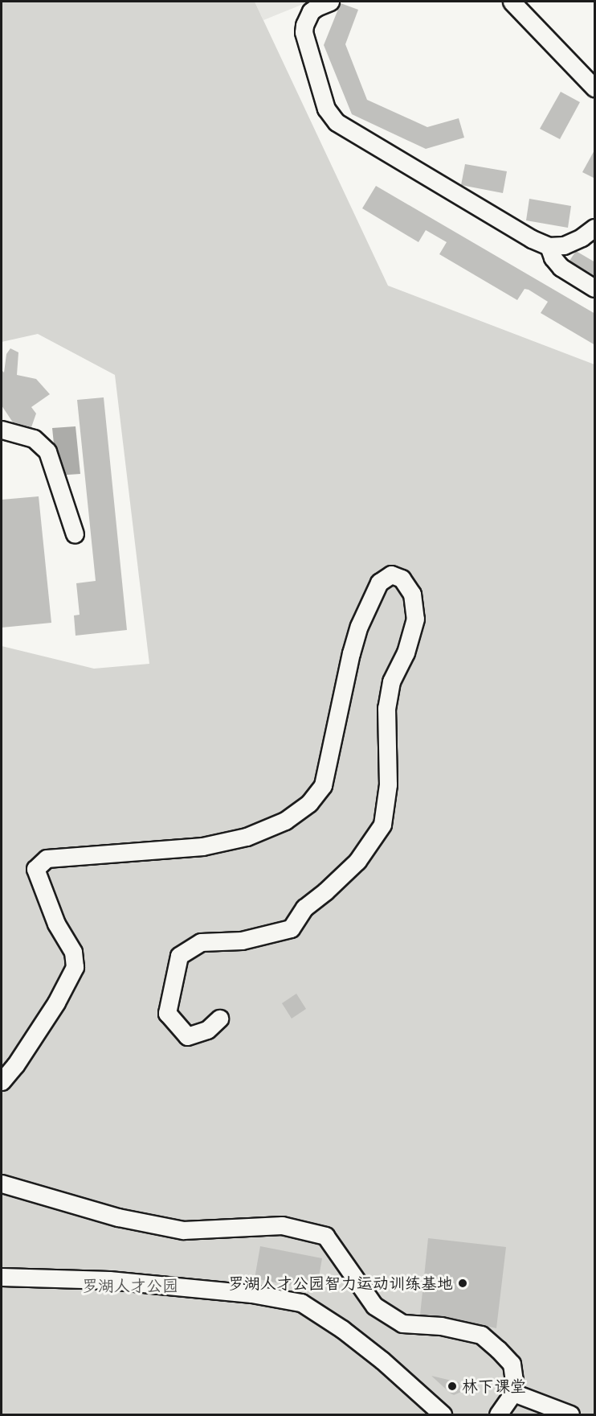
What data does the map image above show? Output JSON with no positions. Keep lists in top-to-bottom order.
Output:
{
  "parks": ["罗湖人才公园"],
  "places": ["罗湖人才公园智力运动训练基地", "林下课堂"]
}
